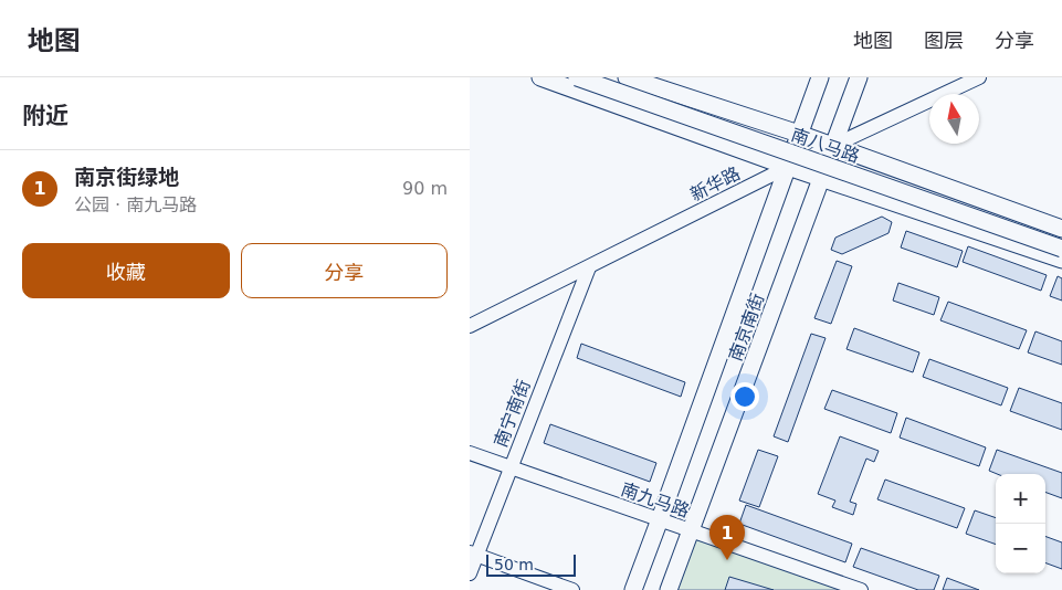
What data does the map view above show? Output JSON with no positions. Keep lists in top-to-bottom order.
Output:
{
  "streets": {
    "main road": ["南八马路", "南京南街"],
    "street": ["新华路", "南宁南街", "南九马路"]
  },
  "crossings": [
    ["南八马路", "新华路"],
    ["南八马路", "南京南街"],
    ["新华路", "南京南街"],
    ["新华路", "南宁南街"],
    ["南京南街", "南九马路"],
    ["南宁南街", "南九马路"]
  ],
  "scale_bar": "50 m",
  "north": "top",
  "page": {
    "header": "地图",
    "nav": ["地图", "图层", "分享"],
    "heading": "附近",
    "list": [
      {
        "mark": "1",
        "name": "南京街绿地",
        "note": "公园 · 南九马路",
        "value": "90 m"
      }
    ],
    "buttons": ["收藏", "分享"],
    "map_buttons": ["+", "−"],
    "pins": "1",
    "scale": "50 m"
  }
}
